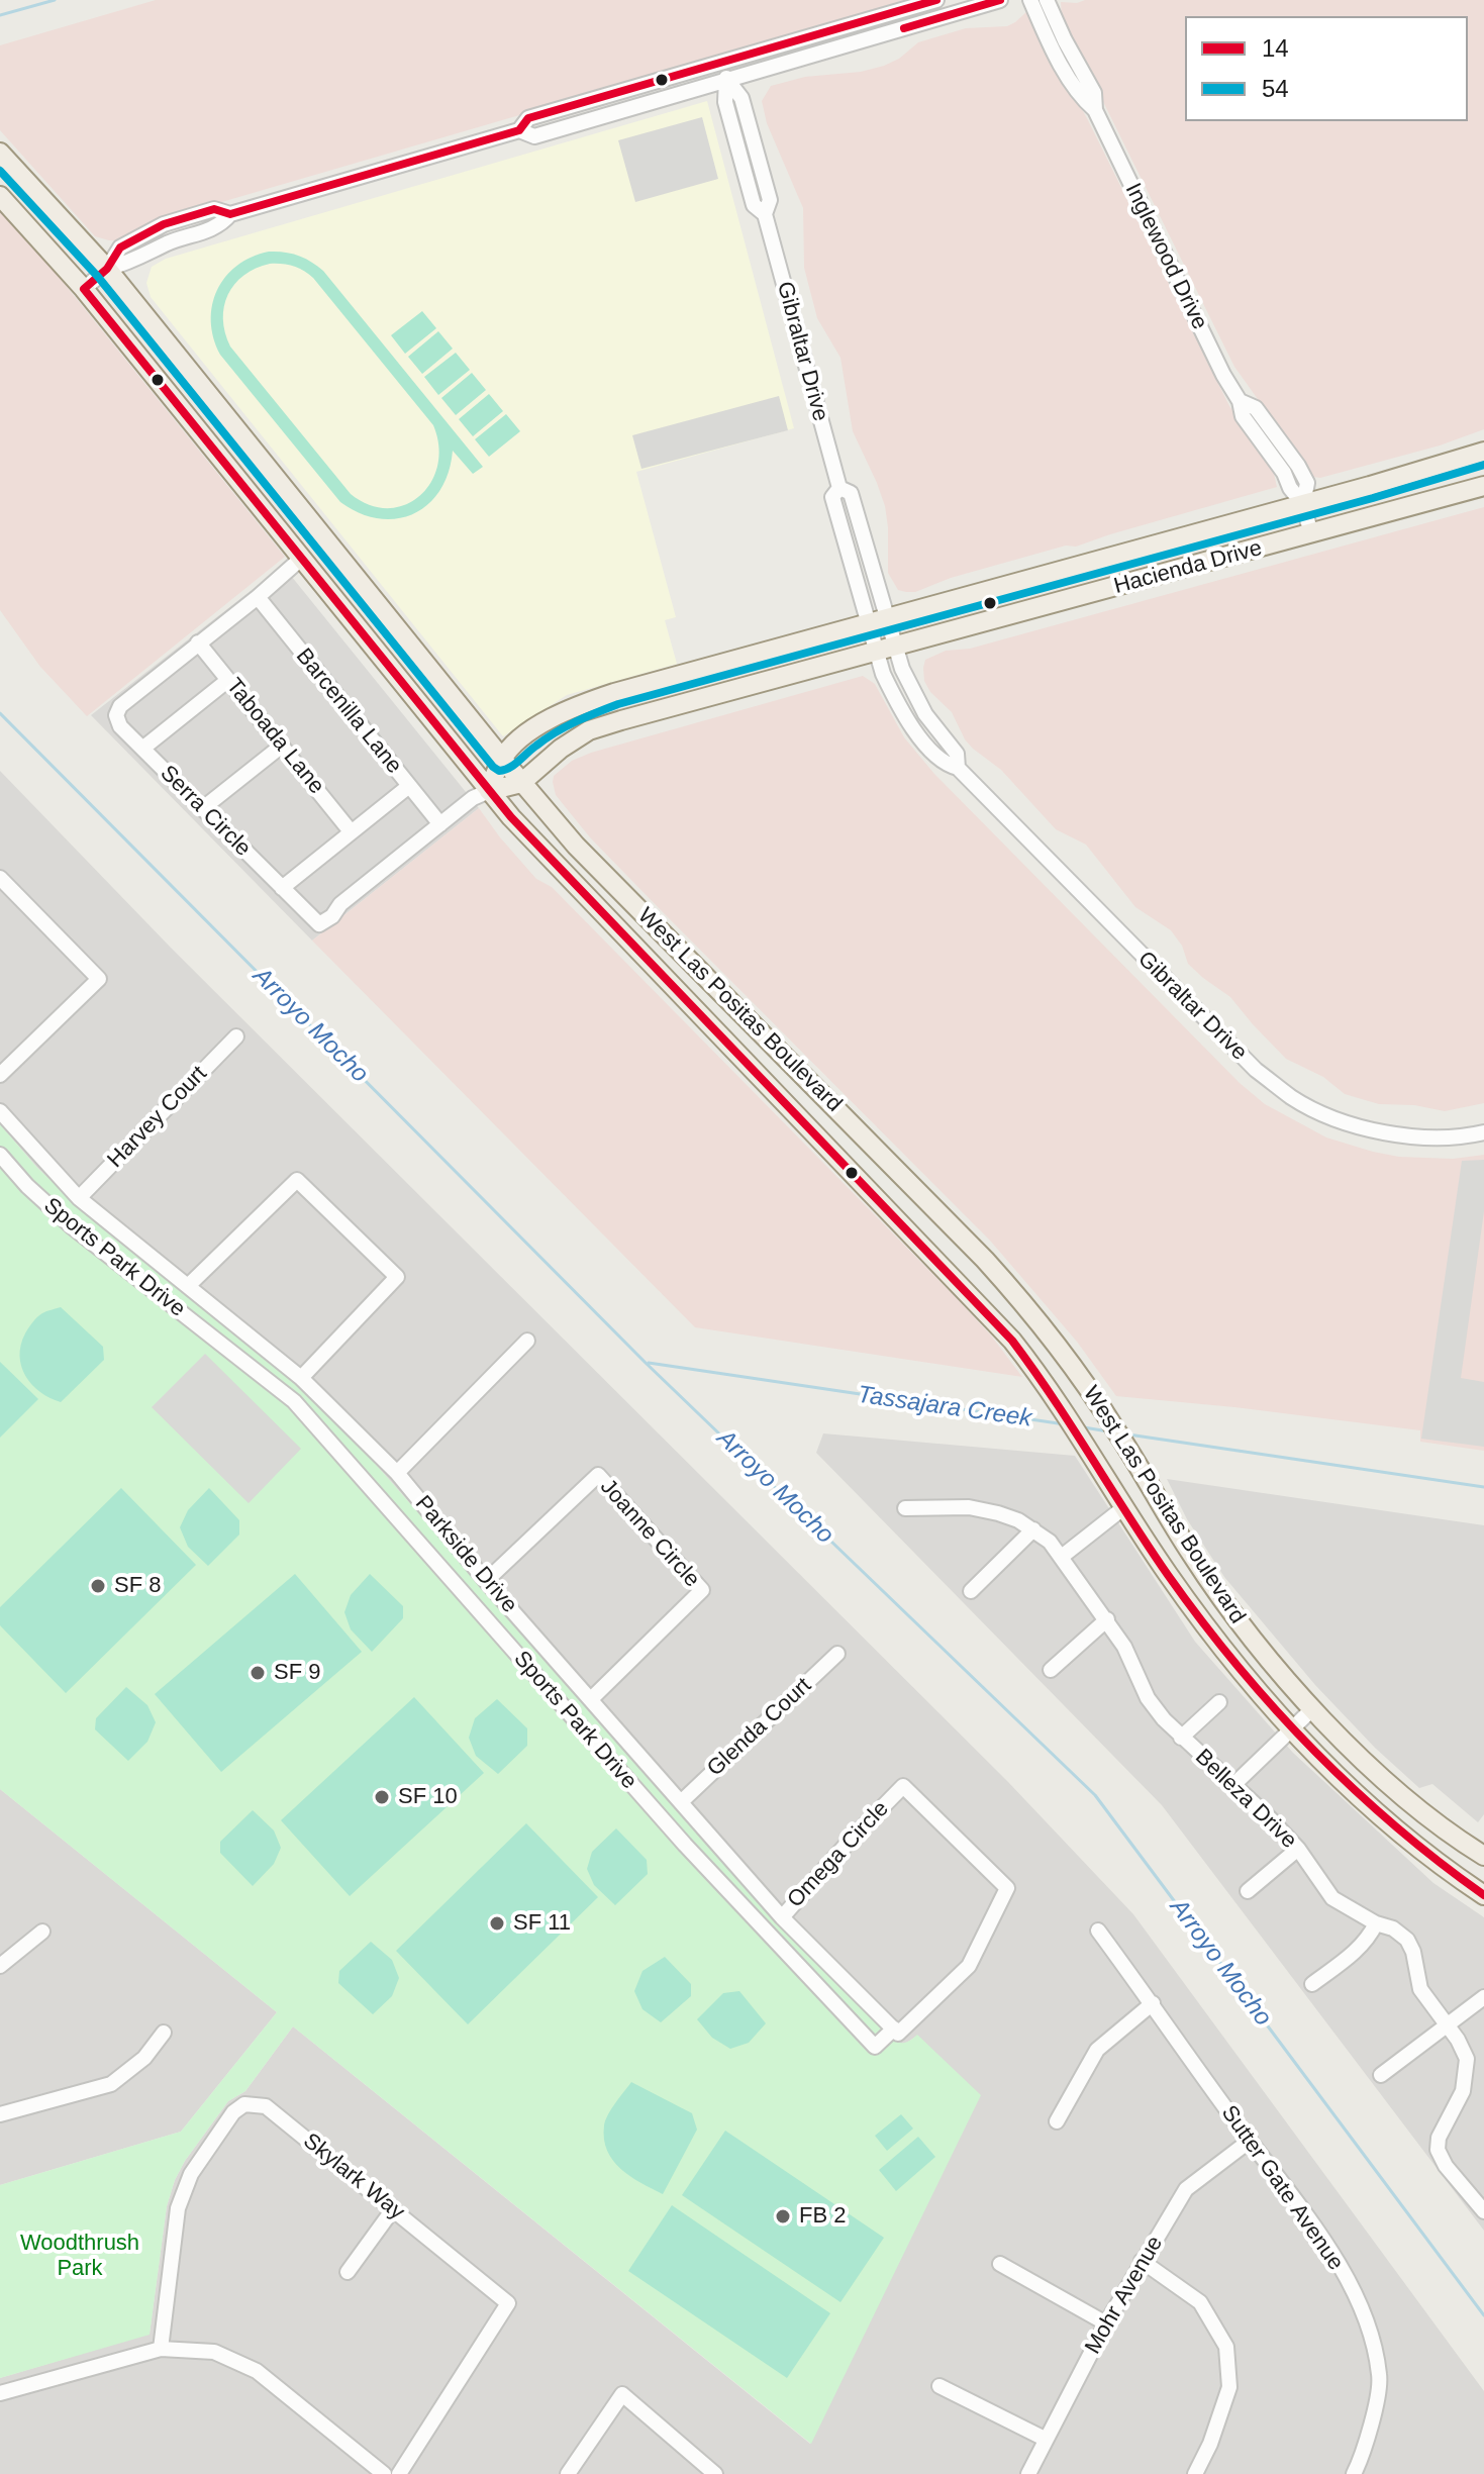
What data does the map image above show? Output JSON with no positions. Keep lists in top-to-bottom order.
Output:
{
  "streets": {
    "main road": ["Hacienda Drive", "West Las Positas Boulevard"],
    "street": [
      "Inglewood Drive",
      "Gibraltar Drive",
      "Barcenilla Lane",
      "Taboada Lane",
      "Serra Circle",
      "Harvey Court",
      "Sports Park Drive",
      "Joanne Circle",
      "Parkside Drive",
      "Glenda Court",
      "Belleza Drive",
      "Omega Circle",
      "Skylark Way",
      "Sutter Gate Avenue",
      "Mohr Avenue"
    ]
  },
  "crossings": [
    ["Inglewood Drive", "Hacienda Drive"],
    ["Gibraltar Drive", "Hacienda Drive"],
    ["Hacienda Drive", "Serra Circle"],
    ["Hacienda Drive", "West Las Positas Boulevard"],
    ["Barcenilla Lane", "Serra Circle"],
    ["Taboada Lane", "Serra Circle"],
    ["Serra Circle", "West Las Positas Boulevard"],
    ["Harvey Court", "Parkside Drive"],
    ["Sports Park Drive", "Parkside Drive"],
    ["Sports Park Drive", "Omega Circle"],
    ["Joanne Circle", "Parkside Drive"],
    ["Parkside Drive", "Glenda Court"],
    ["Parkside Drive", "Omega Circle"],
    ["Sutter Gate Avenue", "Mohr Avenue"]
  ],
  "water": ["Arroyo Mocho", "Tassajara Creek"],
  "parks": ["Woodthrush Park"],
  "places": [
    "SF 8",
    "SF 9",
    "SF 10",
    "SF 11",
    "FB 2"
  ],
  "lines": ["transit line 14", "transit line 54"],
  "legend": ["14", "54"]
}
